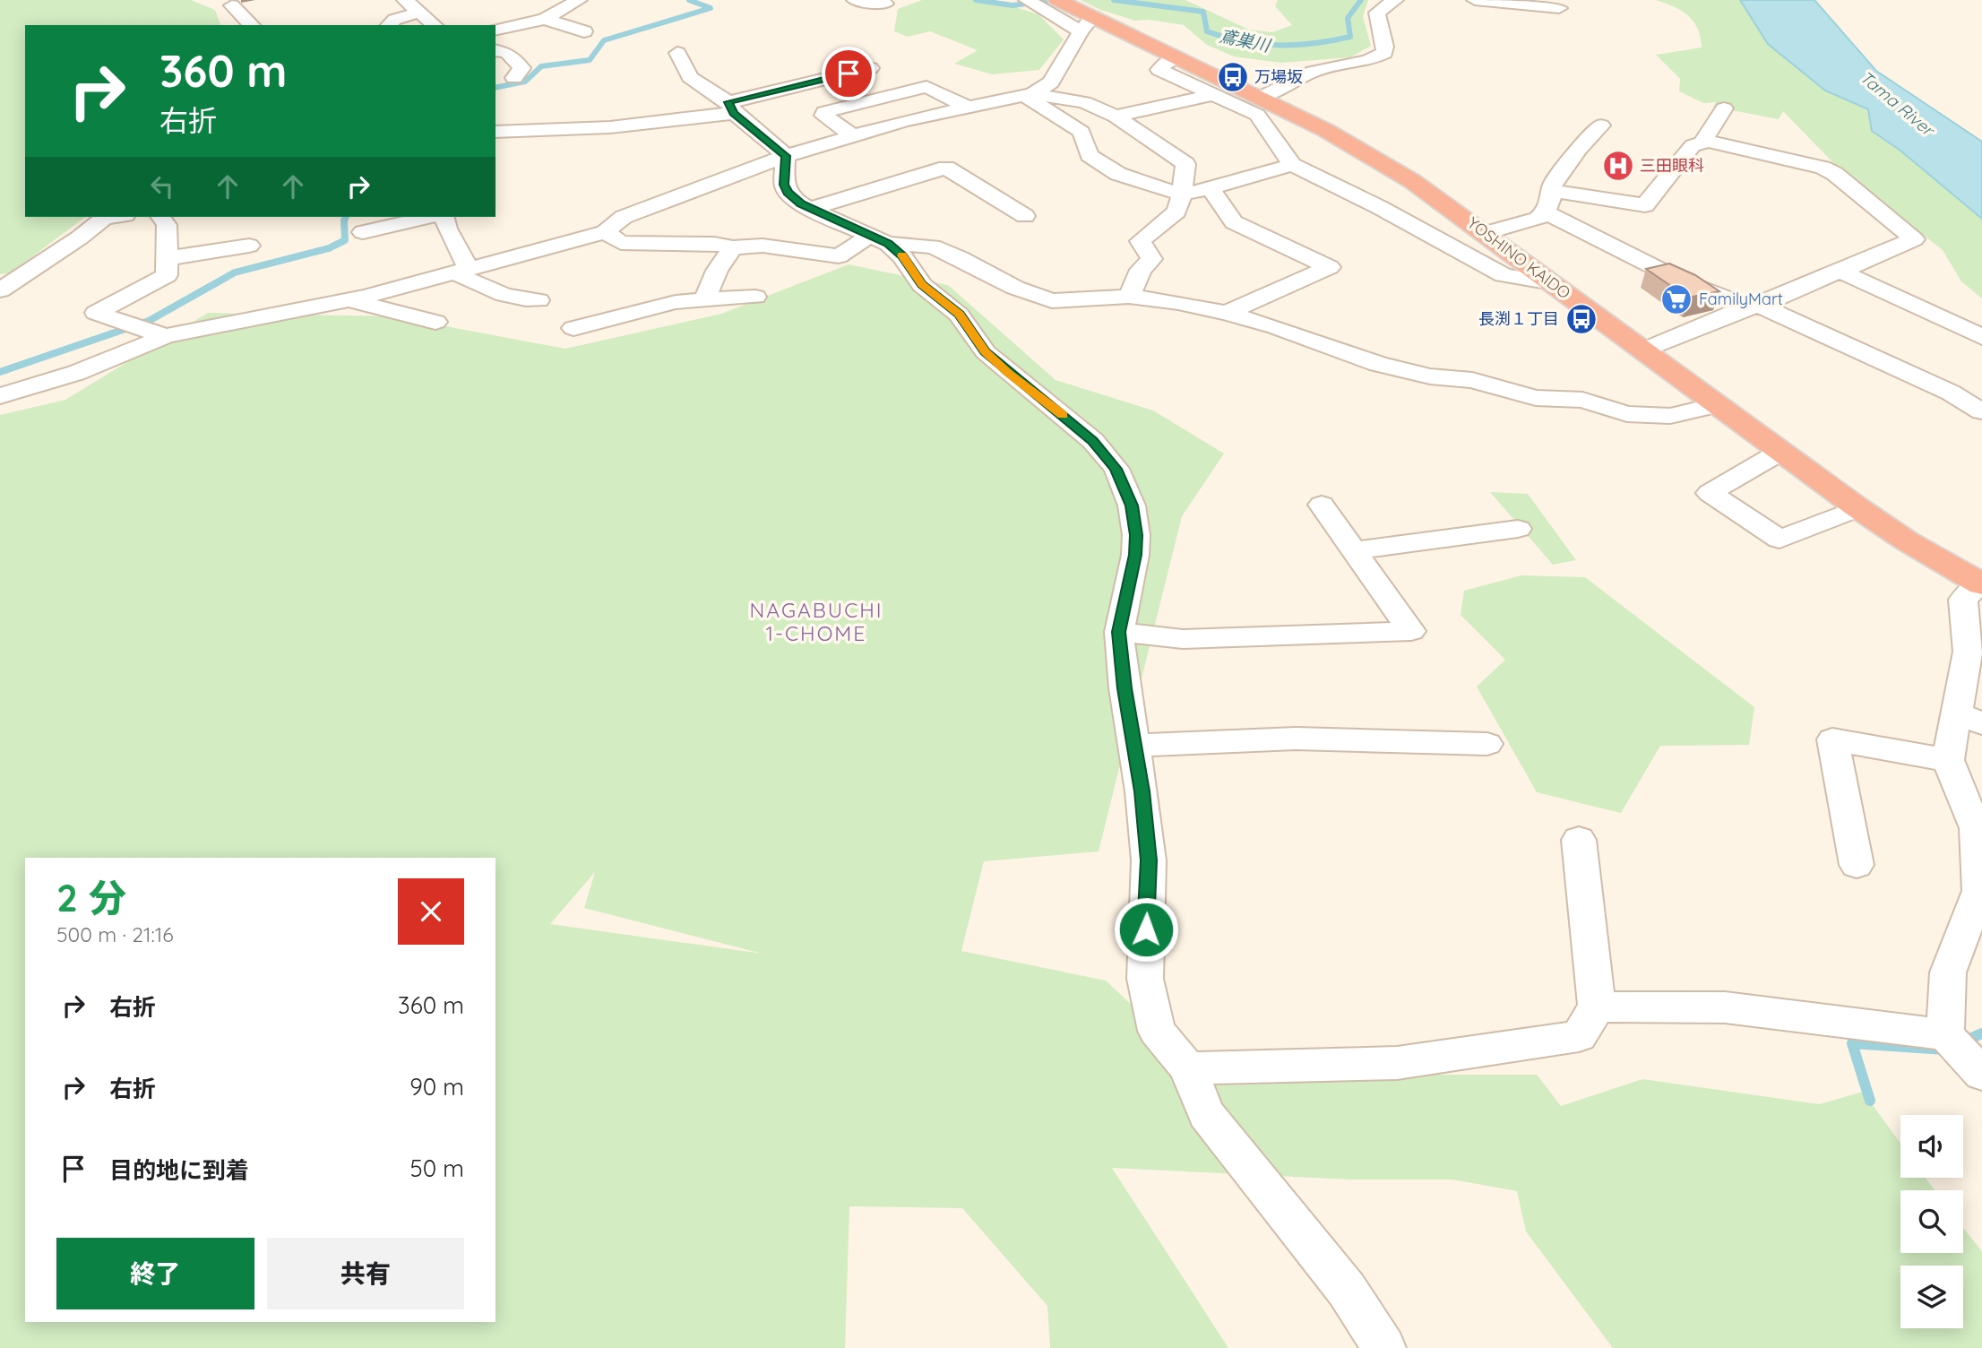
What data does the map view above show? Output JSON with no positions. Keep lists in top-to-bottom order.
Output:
{
  "streets": {
    "highway": ["YOSHINO KAIDO"]
  },
  "districts": ["NAGABUCHI 1-CHOME"],
  "water": ["鳶巣川", "Tama River"],
  "places": {
    "bus stop": ["万場坂", "長渕１丁目"],
    "hospital": ["三田眼科"],
    "supermarket": ["FamilyMart"]
  },
  "page": {
    "turn": ["360 m", "右折"],
    "heading": ["2 分", "500 m · 21:16"],
    "list": [
      {
        "name": "右折",
        "value": "360 m"
      },
      {
        "name": "右折",
        "value": "90 m"
      },
      {
        "name": "目的地に到着",
        "value": "50 m"
      }
    ],
    "buttons": ["終了", "共有"]
  }
}
